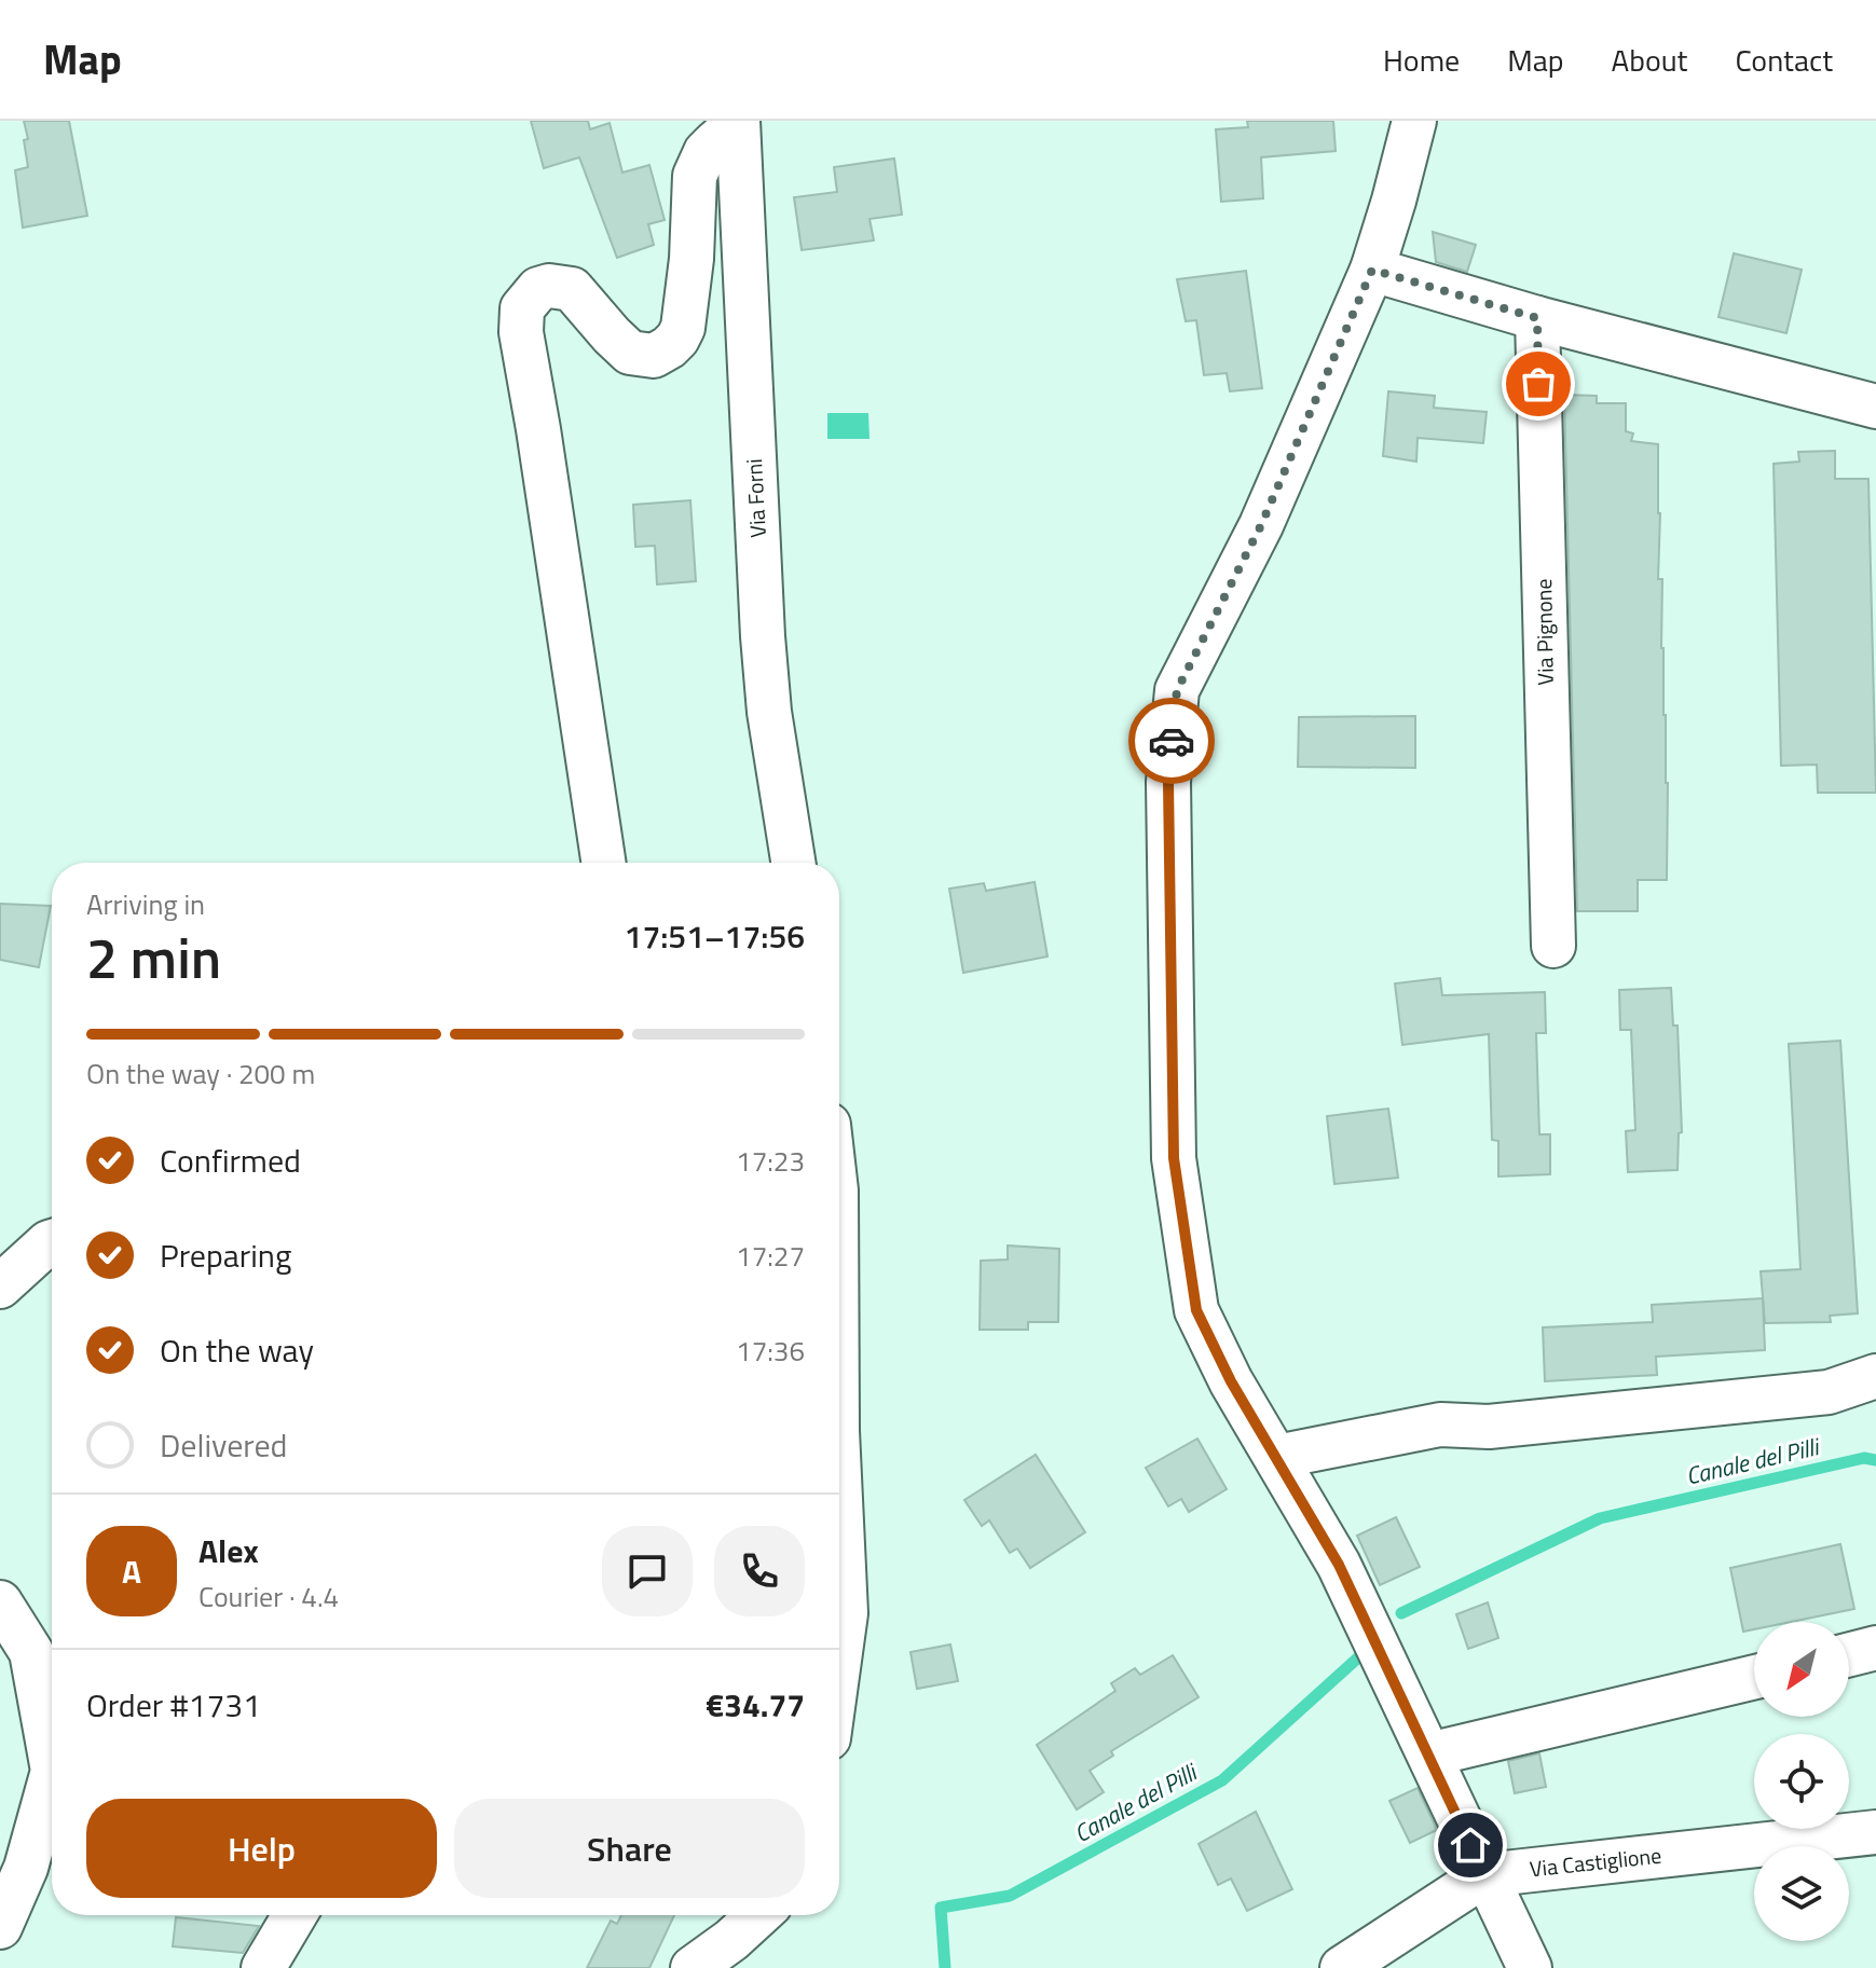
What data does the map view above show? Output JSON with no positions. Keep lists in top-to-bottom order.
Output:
{
  "streets": {
    "street": ["Via Forni", "Via Pignone", "Via Castiglione"]
  },
  "water": ["Canale del Pilli"],
  "north": "bottom left",
  "page": {
    "header": "Map",
    "nav": [
      "Home",
      "Map",
      "About",
      "Contact"
    ],
    "heading": ["2 min", "Arriving in", "17:51–17:56"],
    "panel": [
      "Alex",
      "Courier · 4.4",
      "Order #1731",
      "€34.77"
    ],
    "bar": "On the way · 200 m",
    "list": [
      ["Confirmed", "17:23"],
      ["Preparing", "17:27"],
      ["On the way", "17:36"],
      "Delivered"
    ],
    "round": "A",
    "buttons": ["Help", "Share"]
  }
}
